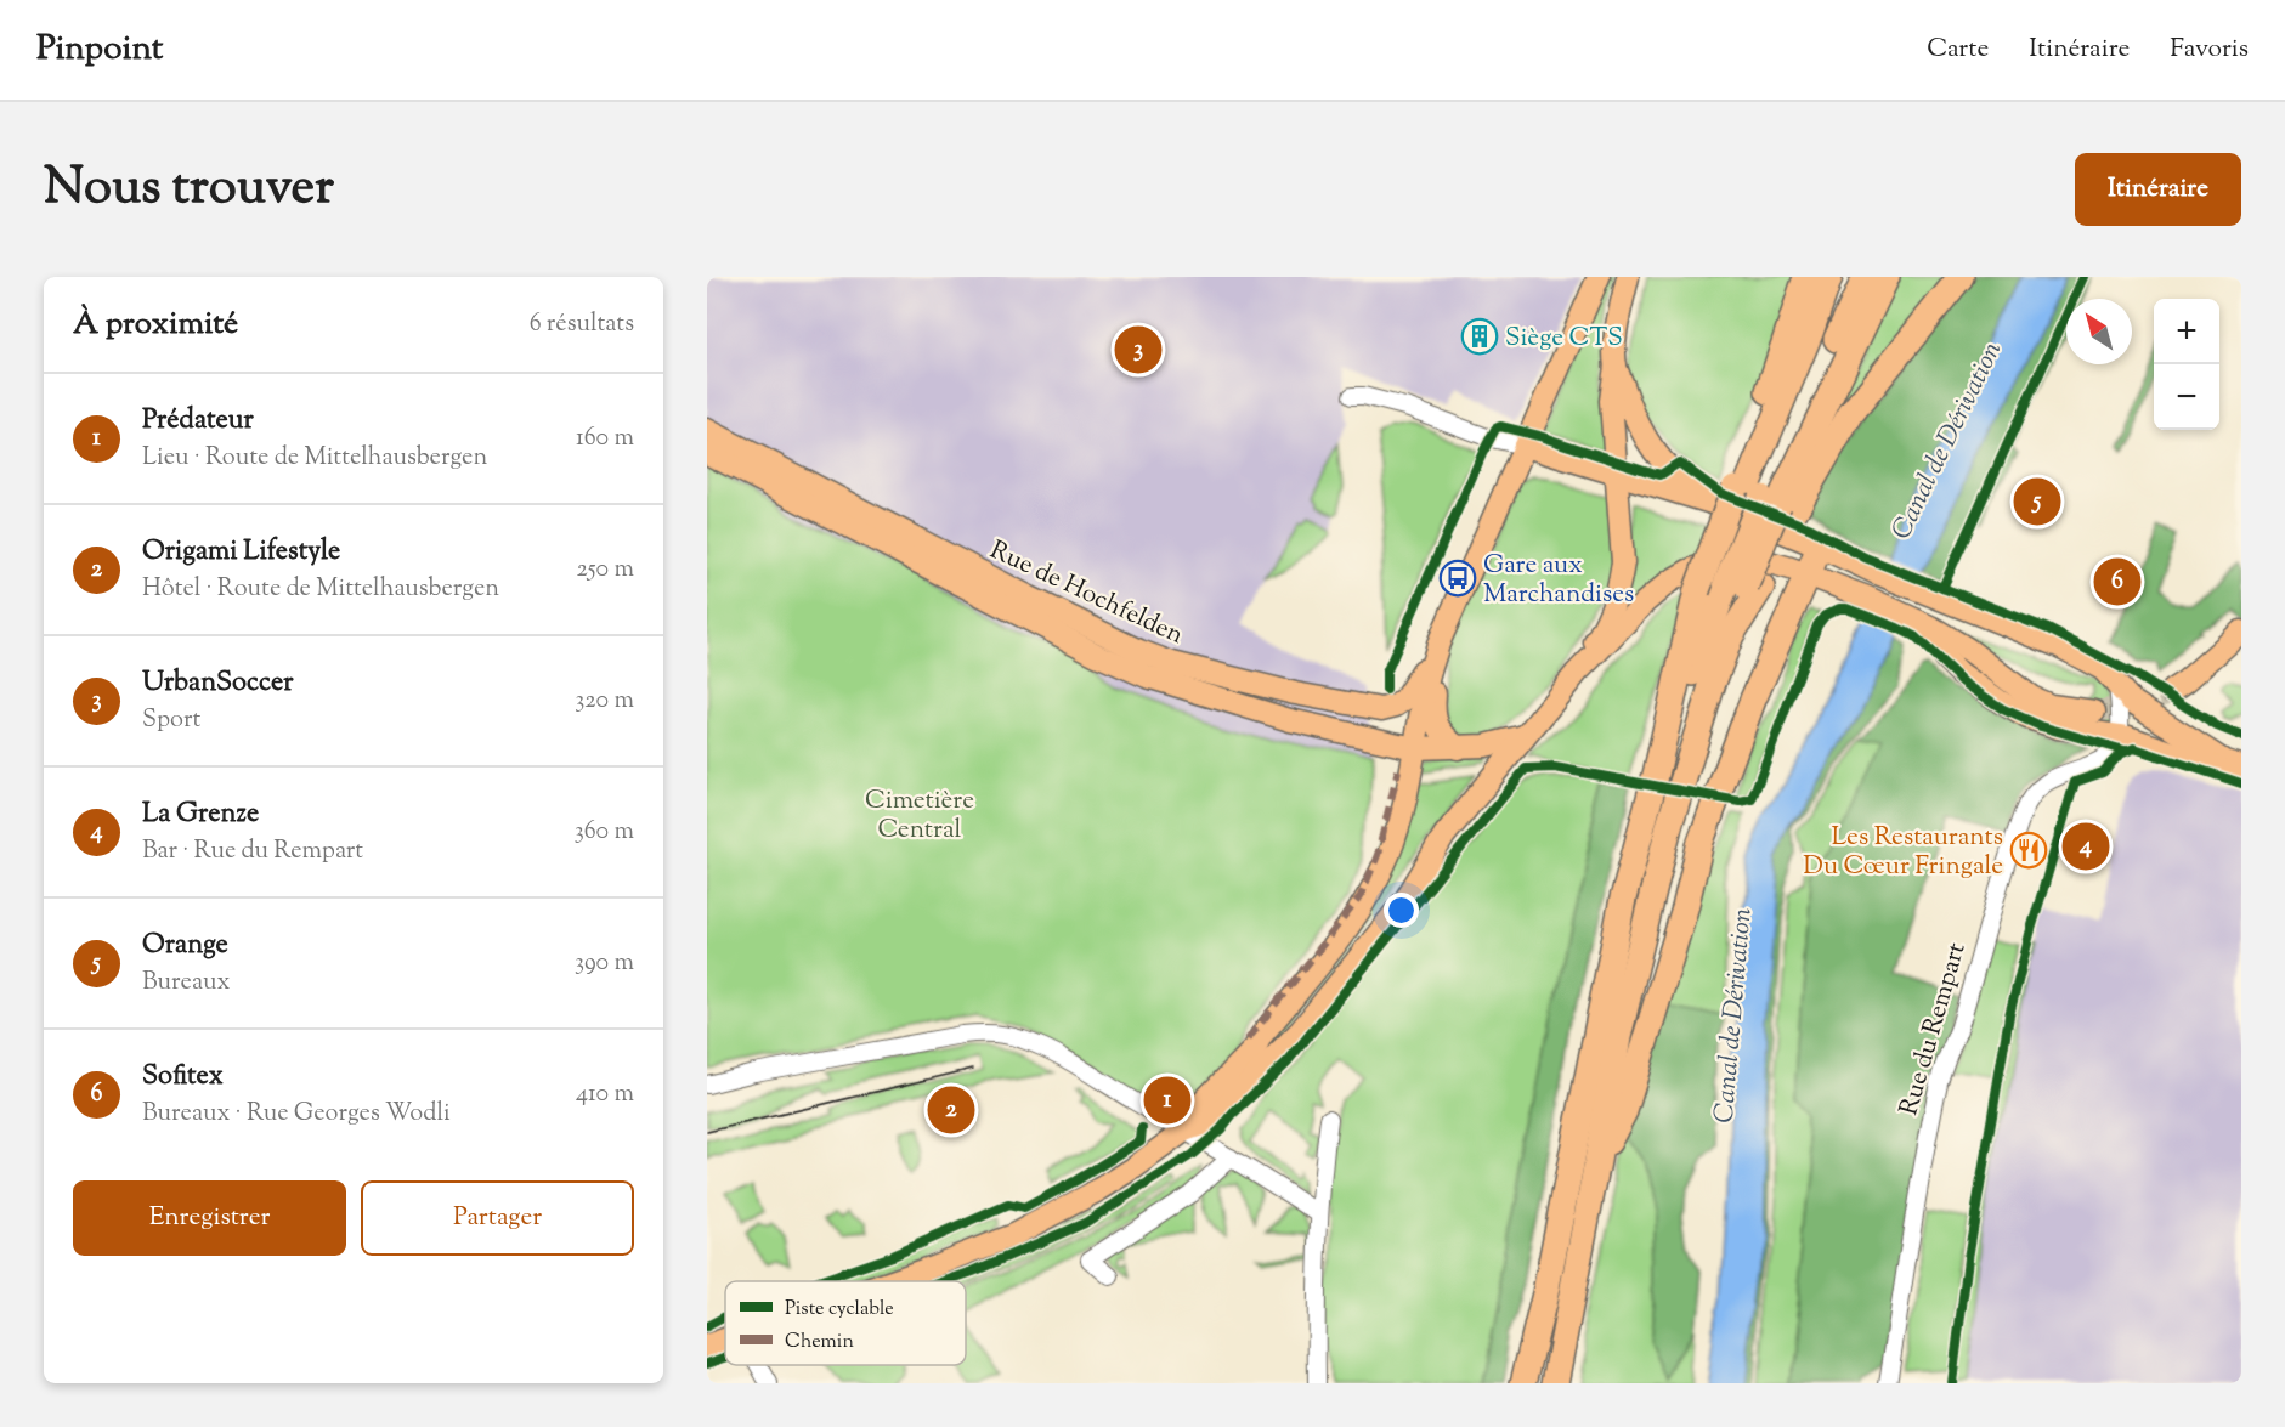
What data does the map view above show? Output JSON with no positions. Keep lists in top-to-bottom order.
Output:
{
  "streets": {
    "main road": ["Rue de Hochfelden"],
    "street": ["Rue du Rempart"]
  },
  "water": ["Canal de Dérivation"],
  "parks": ["Cimetière Central"],
  "places": {
    "building": ["Siège CTS"],
    "bus stop": ["Gare aux Marchandises"],
    "restaurant": ["Les Restaurants Du Cœur Fringale"]
  },
  "legend": ["Piste cyclable", "Chemin"],
  "north": "top left",
  "page": {
    "header": "Pinpoint",
    "nav": ["Carte", "Itinéraire", "Favoris"],
    "title": "Nous trouver",
    "buttons": [
      "Itinéraire",
      ["Enregistrer", "Partager"]
    ],
    "heading": ["À proximité", "6 résultats"],
    "map_buttons": ["+", "−"],
    "pins": [
      "3",
      "5",
      "6",
      "4",
      "1",
      "2"
    ],
    "list": [
      {
        "mark": "1",
        "name": "Prédateur",
        "note": "Lieu · Route de Mittelhausbergen",
        "value": "160 m"
      },
      {
        "mark": "2",
        "name": "Origami Lifestyle",
        "note": "Hôtel · Route de Mittelhausbergen",
        "value": "250 m"
      },
      {
        "mark": "3",
        "name": "UrbanSoccer",
        "note": "Sport",
        "value": "320 m"
      },
      {
        "mark": "4",
        "name": "La Grenze",
        "note": "Bar · Rue du Rempart",
        "value": "360 m"
      },
      {
        "mark": "5",
        "name": "Orange",
        "note": "Bureaux",
        "value": "390 m"
      },
      {
        "mark": "6",
        "name": "Sofitex",
        "note": "Bureaux · Rue Georges Wodli",
        "value": "410 m"
      }
    ]
  }
}
